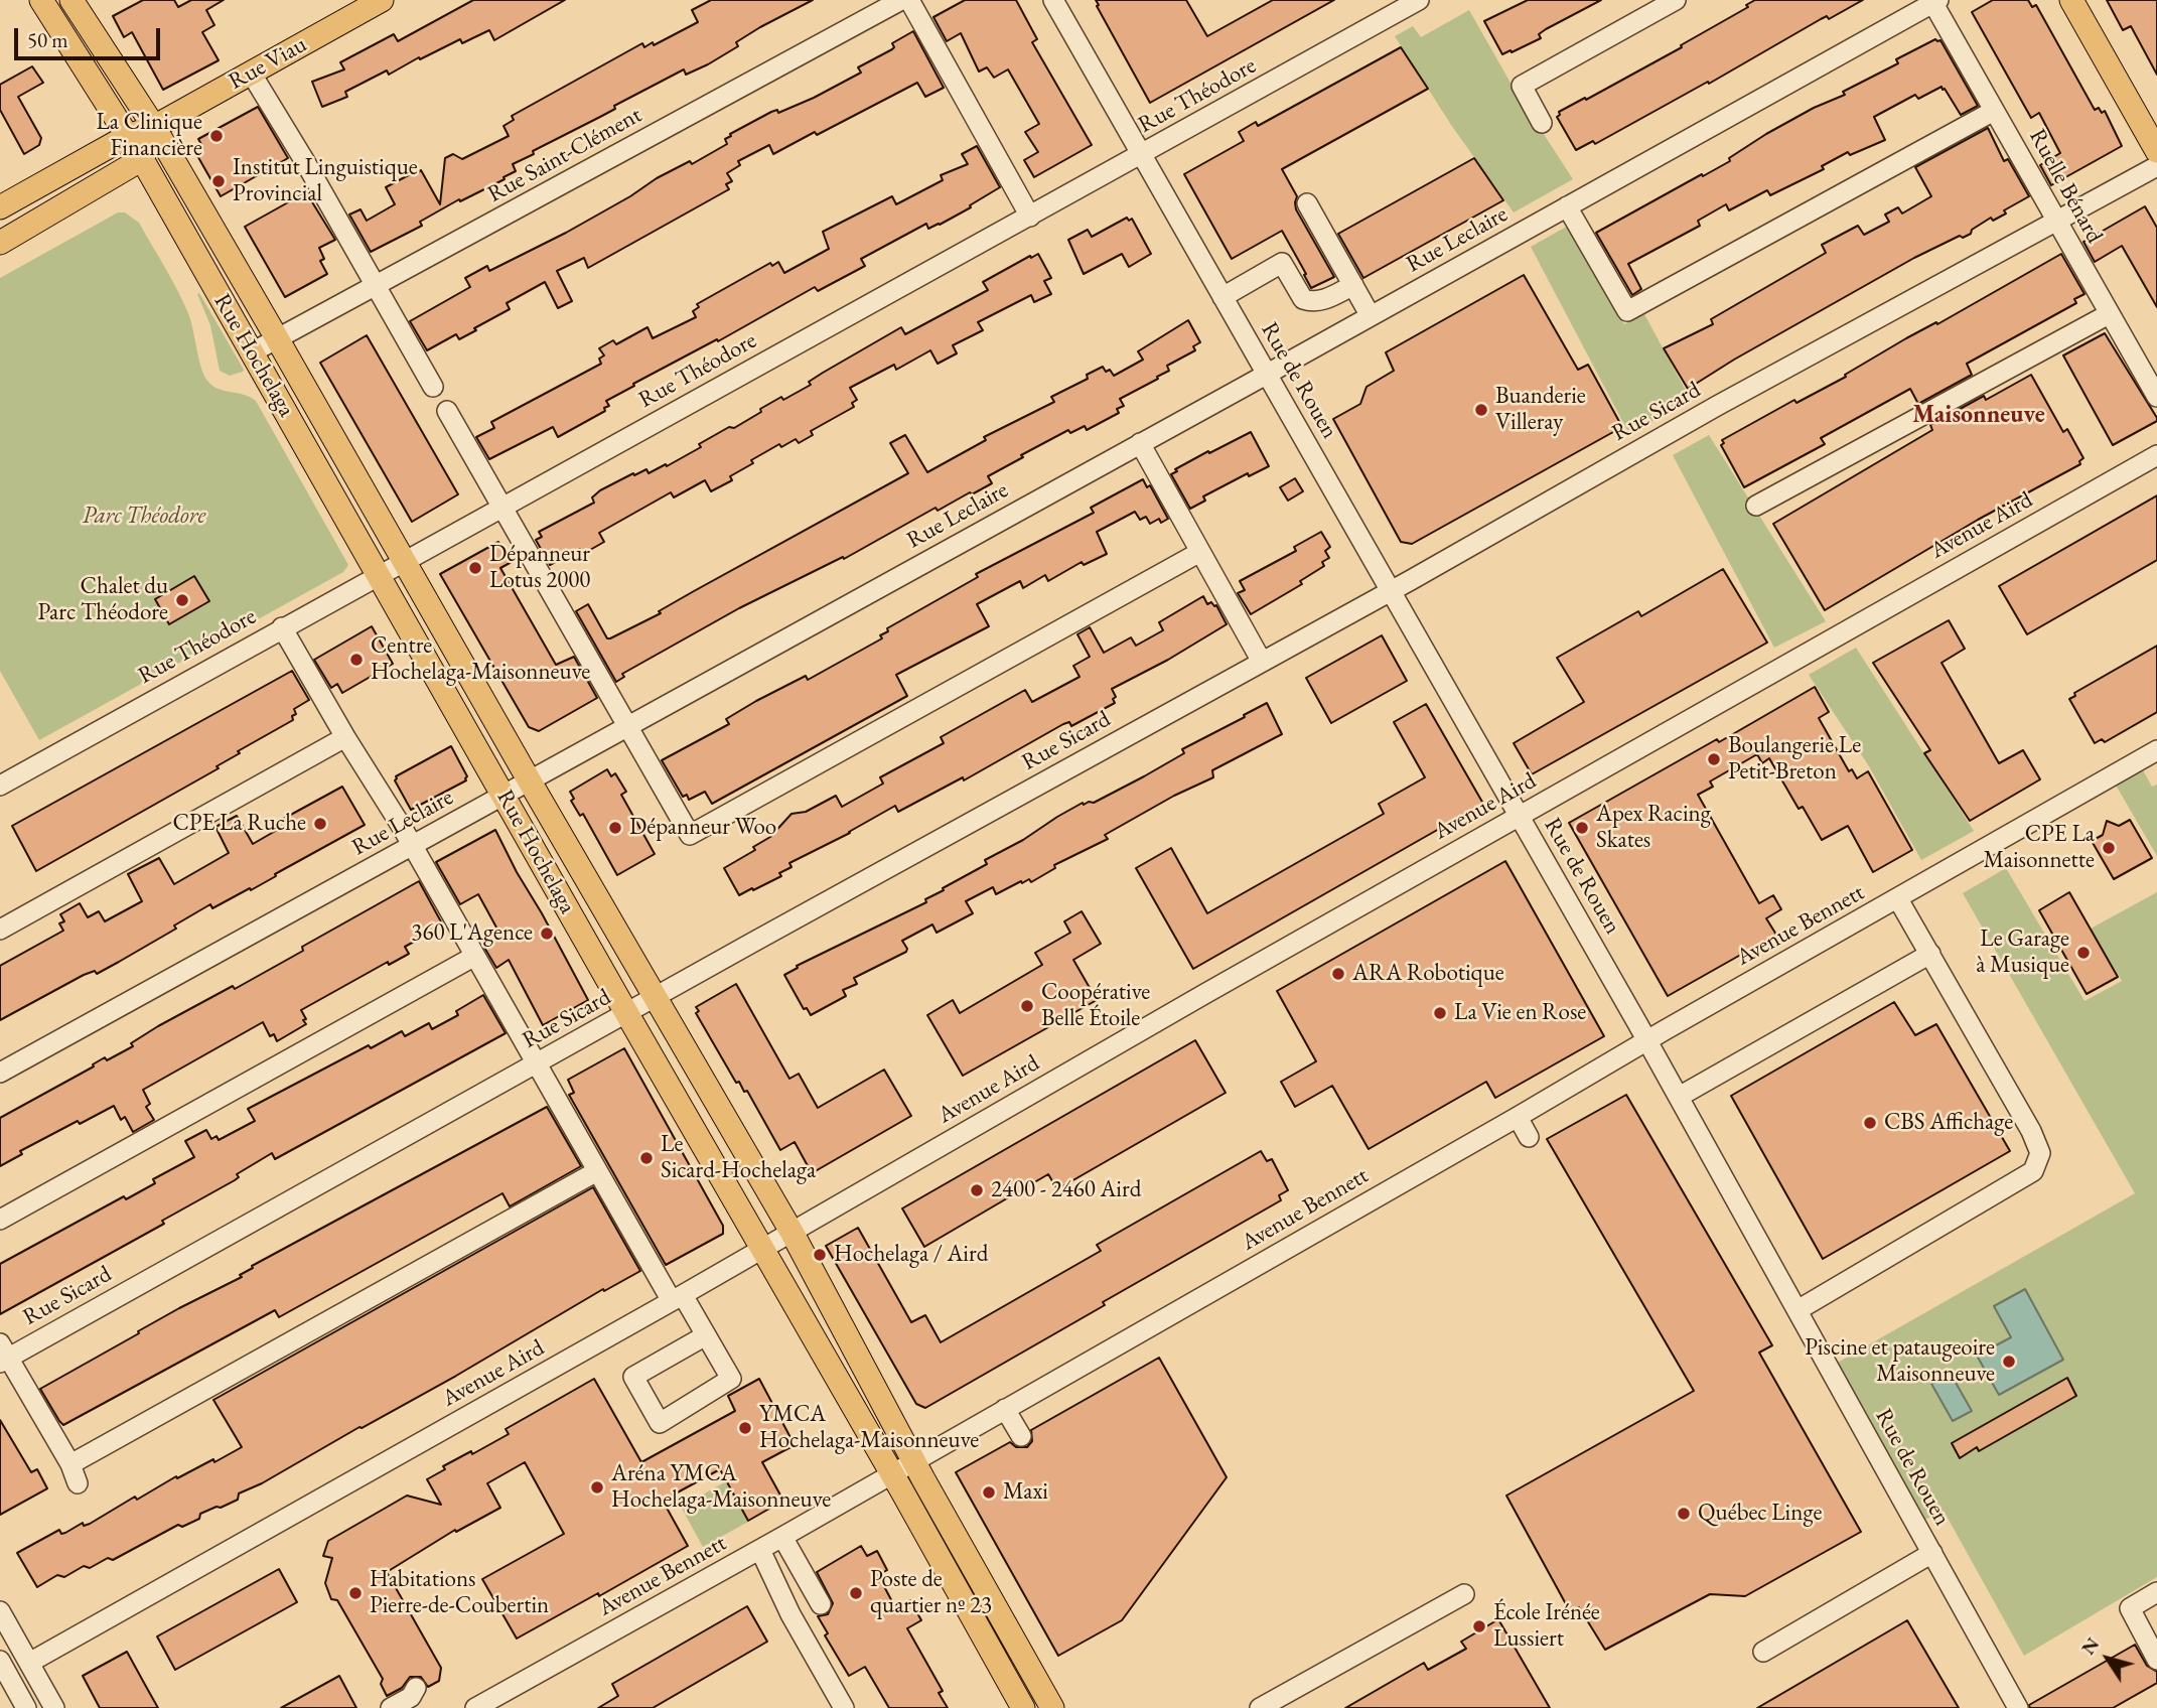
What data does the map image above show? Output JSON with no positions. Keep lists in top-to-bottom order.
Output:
{
  "streets": {
    "main road": ["Rue Viau", "Rue Hochelaga"],
    "street": [
      "Rue Théodore",
      "Rue Saint-Clément",
      "Ruelle Bénard",
      "Rue Leclaire",
      "Rue de Rouen",
      "Rue Sicard",
      "Avenue Aird",
      "Avenue Bennett"
    ]
  },
  "crossings": [
    ["Rue Viau", "Rue Hochelaga"],
    ["Rue Théodore", "Rue Hochelaga"],
    ["Rue Théodore", "Rue de Rouen"],
    ["Rue Saint-Clément", "Rue Hochelaga"],
    ["Ruelle Bénard", "Rue Leclaire"],
    ["Ruelle Bénard", "Rue Sicard"],
    ["Rue Leclaire", "Rue Hochelaga"],
    ["Rue Leclaire", "Rue de Rouen"],
    ["Rue Hochelaga", "Rue Sicard"],
    ["Rue Hochelaga", "Avenue Aird"],
    ["Rue Hochelaga", "Avenue Bennett"],
    ["Rue de Rouen", "Rue Sicard"],
    ["Rue de Rouen", "Avenue Aird"],
    ["Rue de Rouen", "Avenue Bennett"]
  ],
  "districts": ["Maisonneuve"],
  "parks": ["Parc Théodore"],
  "places": [
    "La Clinique Financière",
    "Institut Linguistique Provincial",
    "Buanderie Villeray",
    "Dépanneur Lotus 2000",
    "Chalet du Parc Théodore",
    "Centre Hochelaga-Maisonneuve",
    "Boulangerie Le Petit-Breton",
    "CPE La Ruche",
    "Dépanneur Woo",
    "Apex Racing Skates",
    "CPE La Maisonnette",
    "360 L'Agence",
    "Le Garage à Musique",
    "ARA Robotique",
    "Coopérative Belle Étoile",
    "La Vie en Rose",
    "CBS Affichage",
    "Le Sicard-Hochelaga",
    "2400 - 2460 Aird",
    "Hochelaga / Aird",
    "Piscine et pataugeoire Maisonneuve",
    "YMCA Hochelaga-Maisonneuve",
    "Aréna YMCA Hochelaga-Maisonneuve",
    "Maxi",
    "Québec Linge",
    "Habitations Pierre-de-Coubertin",
    "Poste de quartier nº 23",
    "École Irénée Lussiert"
  ],
  "scale_bar": "50 m",
  "north": "top left"
}
